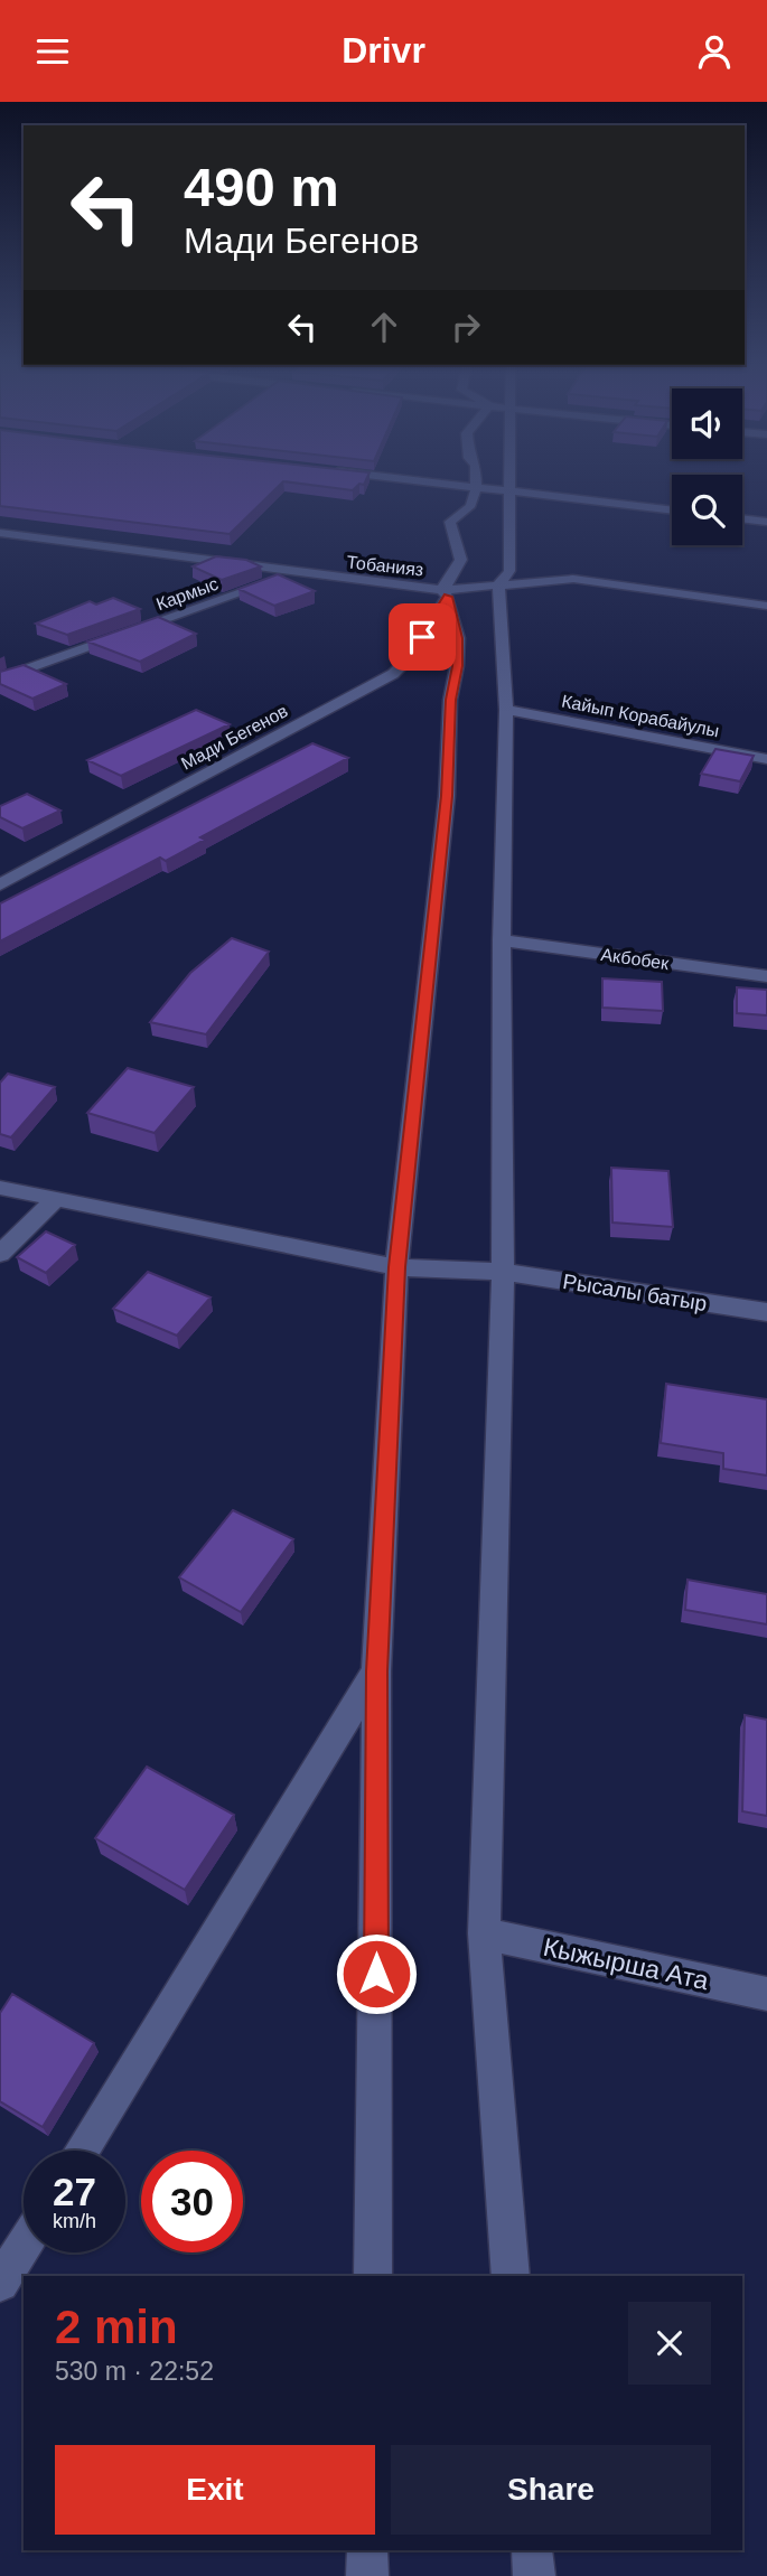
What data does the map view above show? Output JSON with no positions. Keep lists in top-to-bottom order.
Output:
{
  "streets": {
    "street": [
      "Тобанияз",
      "Кармыс",
      "Кайып Корабайулы",
      "Мади Бегенов",
      "Акбобек",
      "Рысалы батыр",
      "Кыжырша Ата"
    ]
  },
  "crossings": [
    ["Тобанияз", "Кармыс"],
    ["Тобанияз", "Мади Бегенов"]
  ],
  "page": {
    "header": "Drivr",
    "turn": ["490 m", "Мади Бегенов"],
    "speed": "27 km/h",
    "limit": "30",
    "heading": ["2 min", "530 m · 22:52"],
    "buttons": ["Exit", "Share"]
  }
}
